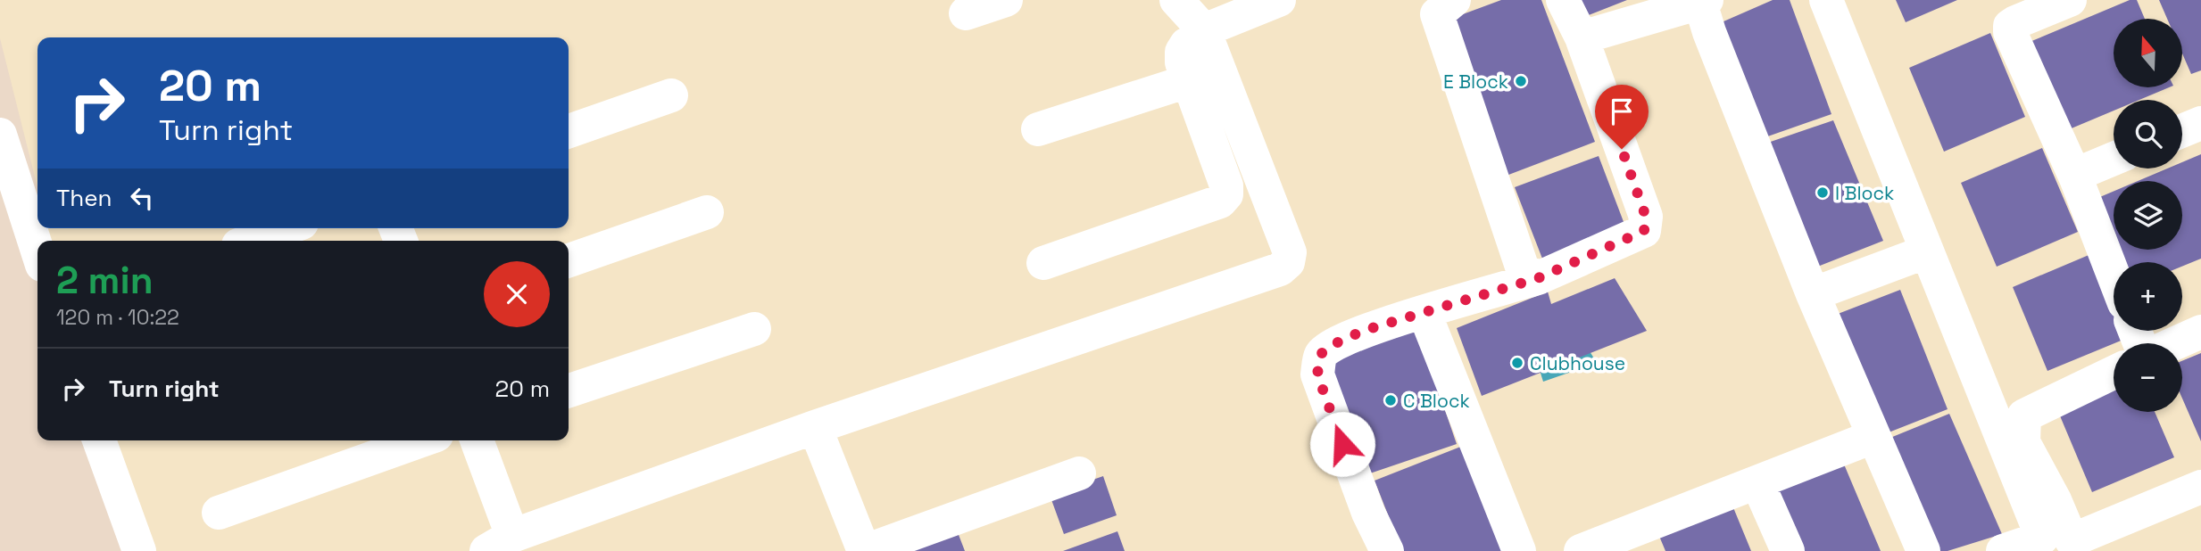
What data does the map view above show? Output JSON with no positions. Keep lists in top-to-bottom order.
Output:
{
  "places": [
    "E Block",
    "I Block",
    "Clubhouse",
    "C Block"
  ],
  "north": "top",
  "page": {
    "map_buttons": ["+", "−"],
    "turn": ["20 m", "Turn right"],
    "then": "Then",
    "heading": ["2 min", "120 m · 10:22"],
    "list": [
      {
        "name": "Turn right",
        "value": "20 m"
      }
    ]
  }
}
